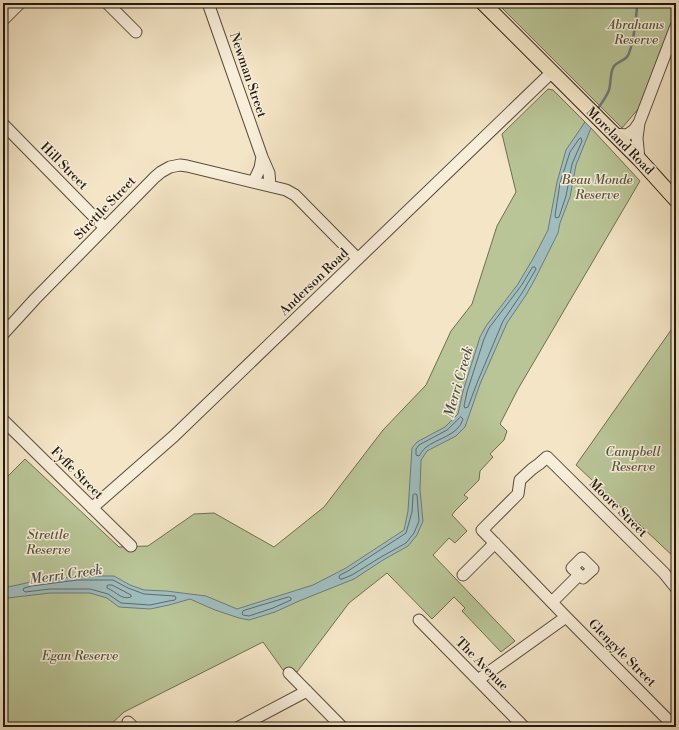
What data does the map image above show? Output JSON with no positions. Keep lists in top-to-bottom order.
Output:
{
  "streets": {
    "main road": ["Moreland Road"],
    "street": [
      "Newman Street",
      "Hill Street",
      "Strettle Street",
      "Anderson Road",
      "Fyffe Street",
      "Moore Street",
      "Glengyle Street",
      "The Avenue"
    ]
  },
  "crossings": [
    ["Moreland Road", "Anderson Road"],
    ["Hill Street", "Strettle Street"],
    ["Anderson Road", "Fyffe Street"],
    ["Moore Street", "Glengyle Street"]
  ],
  "water": ["Merri Creek"],
  "parks": [
    "Abrahams Reserve",
    "Beau Monde Reserve",
    "Campbell Reserve",
    "Strettle Reserve",
    "Egan Reserve"
  ]
}
